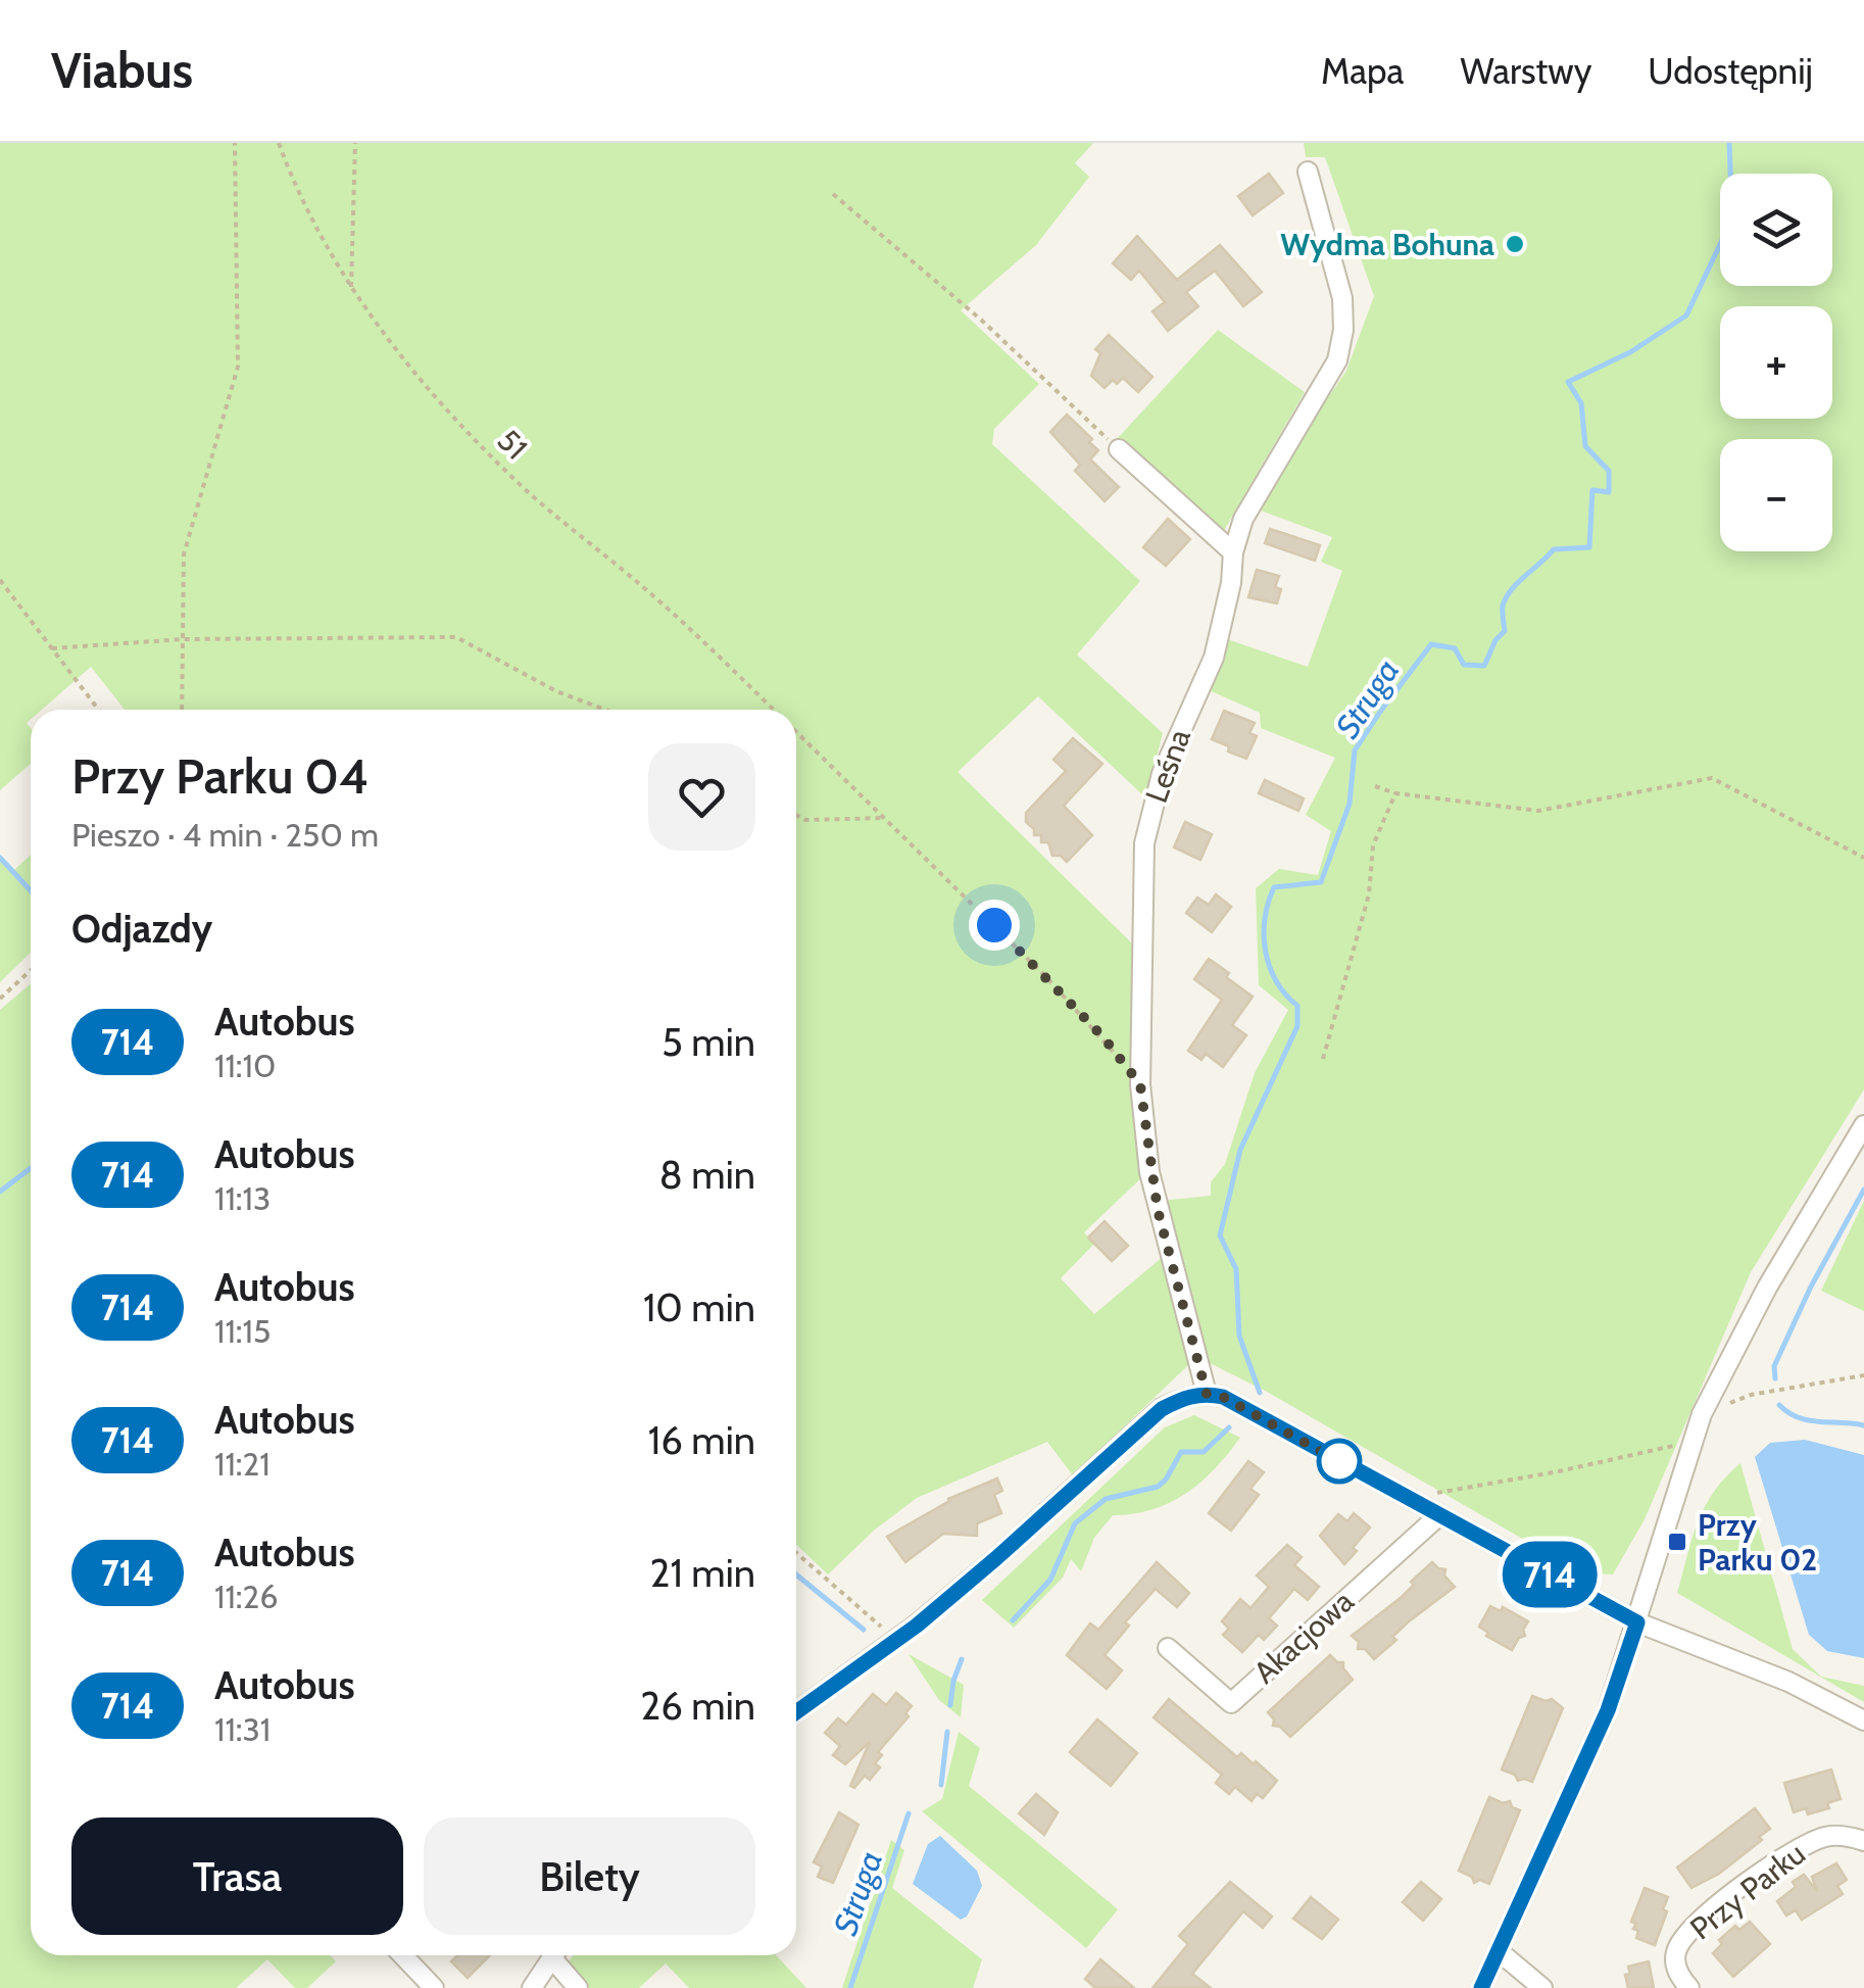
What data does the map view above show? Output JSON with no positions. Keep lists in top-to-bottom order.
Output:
{
  "streets": {
    "street": ["Leśna", "Akacjowa", "Przy Parku"],
    "path": ["51"]
  },
  "crossings": [
    ["51", "Leśna"]
  ],
  "water": ["Struga"],
  "places": {
    "other": ["Wydma Bohuna"],
    "transit": ["Przy Parku 02"]
  },
  "lines": ["bus line 714"],
  "page": {
    "header": "Viabus",
    "nav": ["Mapa", "Warstwy", "Udostępnij"],
    "on_map": "714",
    "map_buttons": ["+", "−"],
    "heading": [
      ["Przy Parku 04", "Pieszo · 4 min · 250 m"],
      "Odjazdy"
    ],
    "list": [
      {
        "mark": "714",
        "name": "Autobus",
        "note": "11:10",
        "value": "5 min"
      },
      {
        "mark": "714",
        "name": "Autobus",
        "note": "11:13",
        "value": "8 min"
      },
      {
        "mark": "714",
        "name": "Autobus",
        "note": "11:15",
        "value": "10 min"
      },
      {
        "mark": "714",
        "name": "Autobus",
        "note": "11:21",
        "value": "16 min"
      },
      {
        "mark": "714",
        "name": "Autobus",
        "note": "11:26",
        "value": "21 min"
      },
      {
        "mark": "714",
        "name": "Autobus",
        "note": "11:31",
        "value": "26 min"
      }
    ],
    "buttons": ["Trasa", "Bilety"]
  }
}
